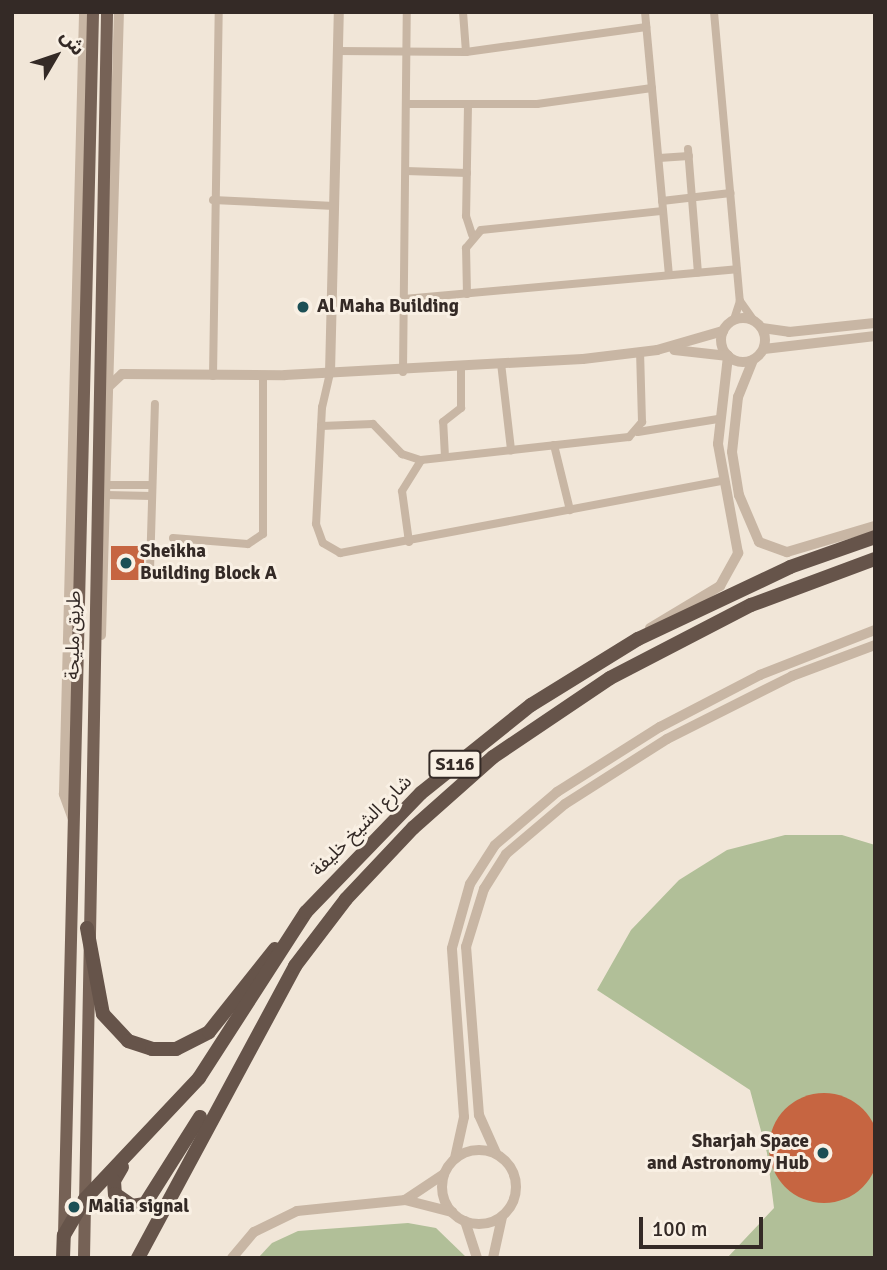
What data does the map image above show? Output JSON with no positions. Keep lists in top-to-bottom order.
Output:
{
  "streets": {
    "highway": ["S116", "شارع الشيخ خليفة"],
    "main road": ["طريق مليحة"]
  },
  "crossings": [
    ["طريق مليحة", "شارع الشيخ خليفة"]
  ],
  "places": [
    "Al Maha Building",
    "Sheikha Building Block A",
    "Sharjah Space and Astronomy Hub",
    "Malia signal"
  ],
  "scale_bar": "100 m",
  "north": "top right"
}
